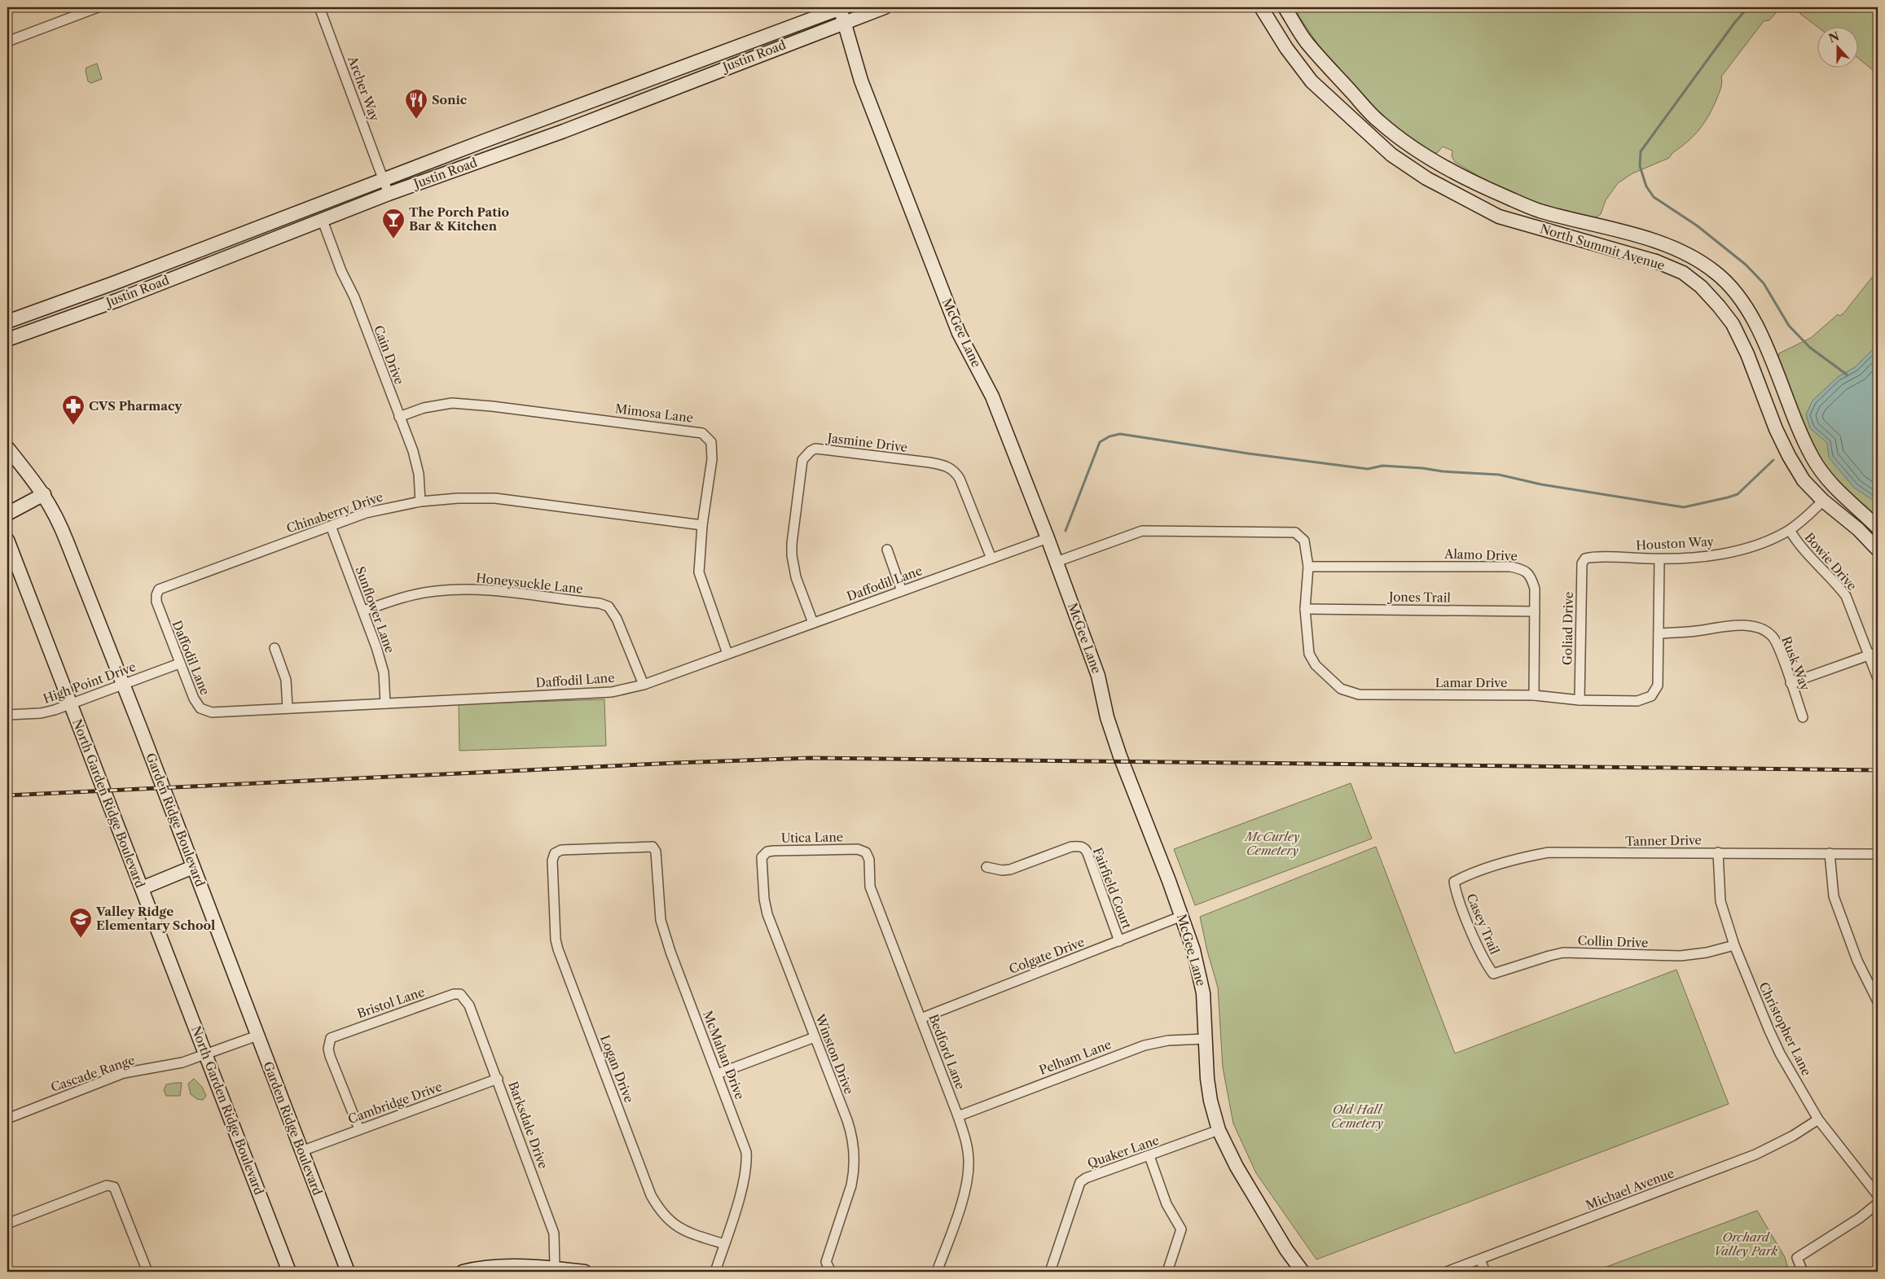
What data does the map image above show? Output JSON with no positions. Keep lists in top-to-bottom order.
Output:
{
  "streets": {
    "main road": [
      "Justin Road",
      "North Summit Avenue",
      "McGee Lane",
      "North Garden Ridge Boulevard",
      "Garden Ridge Boulevard"
    ],
    "street": [
      "Archer Way",
      "Cain Drive",
      "Mimosa Lane",
      "Jasmine Drive",
      "Chinaberry Drive",
      "Houston Way",
      "Alamo Drive",
      "Bowie Drive",
      "Honeysuckle Lane",
      "Daffodil Lane",
      "Jones Trail",
      "Sunflower Lane",
      "Goliad Drive",
      "Rusk Way",
      "High Point Drive",
      "Lamar Drive",
      "Utica Lane",
      "Tanner Drive",
      "Fairfield Court",
      "Casey Trail",
      "Collin Drive",
      "Colgate Drive",
      "Bristol Lane",
      "Christopher Lane",
      "Bedford Lane",
      "Winston Drive",
      "McMahan Drive",
      "Pelham Lane",
      "Logan Drive",
      "Cascade Range",
      "Cambridge Drive",
      "Barksdale Drive",
      "Quaker Lane",
      "Michael Avenue"
    ]
  },
  "crossings": [
    ["Justin Road", "Archer Way"],
    ["Justin Road", "McGee Lane"],
    ["Justin Road", "Cain Drive"],
    ["North Summit Avenue", "Houston Way"],
    ["McGee Lane", "Daffodil Lane"],
    ["McGee Lane", "Lamar Drive"],
    ["McGee Lane", "Colgate Drive"],
    ["McGee Lane", "Pelham Lane"],
    ["McGee Lane", "Quaker Lane"],
    ["Cain Drive", "Mimosa Lane"],
    ["Cain Drive", "Chinaberry Drive"],
    ["Mimosa Lane", "Chinaberry Drive"],
    ["Mimosa Lane", "Daffodil Lane"],
    ["Jasmine Drive", "Daffodil Lane"],
    ["Chinaberry Drive", "Daffodil Lane"],
    ["Chinaberry Drive", "Sunflower Lane"],
    ["Houston Way", "Bowie Drive"],
    ["Houston Way", "Goliad Drive"],
    ["Houston Way", "Lamar Drive"],
    ["Alamo Drive", "Jones Trail"],
    ["Alamo Drive", "Lamar Drive"],
    ["Honeysuckle Lane", "Daffodil Lane"],
    ["Honeysuckle Lane", "Sunflower Lane"],
    ["Daffodil Lane", "Sunflower Lane"],
    ["Daffodil Lane", "High Point Drive"],
    ["Jones Trail", "Lamar Drive"],
    ["Goliad Drive", "Lamar Drive"],
    ["Rusk Way", "Lamar Drive"],
    ["High Point Drive", "North Garden Ridge Boulevard"],
    ["High Point Drive", "Garden Ridge Boulevard"],
    ["North Garden Ridge Boulevard", "Cascade Range"],
    ["Garden Ridge Boulevard", "Cascade Range"],
    ["Garden Ridge Boulevard", "Cambridge Drive"],
    ["Utica Lane", "Bedford Lane"],
    ["Utica Lane", "Winston Drive"],
    ["Tanner Drive", "Casey Trail"],
    ["Tanner Drive", "Christopher Lane"],
    ["Fairfield Court", "Colgate Drive"],
    ["Casey Trail", "Collin Drive"],
    ["Collin Drive", "Christopher Lane"],
    ["Colgate Drive", "Bedford Lane"],
    ["Bristol Lane", "Cambridge Drive"],
    ["Bristol Lane", "Barksdale Drive"],
    ["Christopher Lane", "Michael Avenue"],
    ["Bedford Lane", "Pelham Lane"],
    ["McMahan Drive", "Logan Drive"],
    ["Cambridge Drive", "Barksdale Drive"]
  ],
  "parks": ["McCurley Cemetery", "Old Hall Cemetery", "Orchard Valley Park"],
  "places": {
    "restaurant": ["Sonic"],
    "bar": ["The Porch Patio Bar & Kitchen"],
    "pharmacy": ["CVS Pharmacy"],
    "school or university": ["Valley Ridge Elementary School"]
  },
  "north": "top"
}
